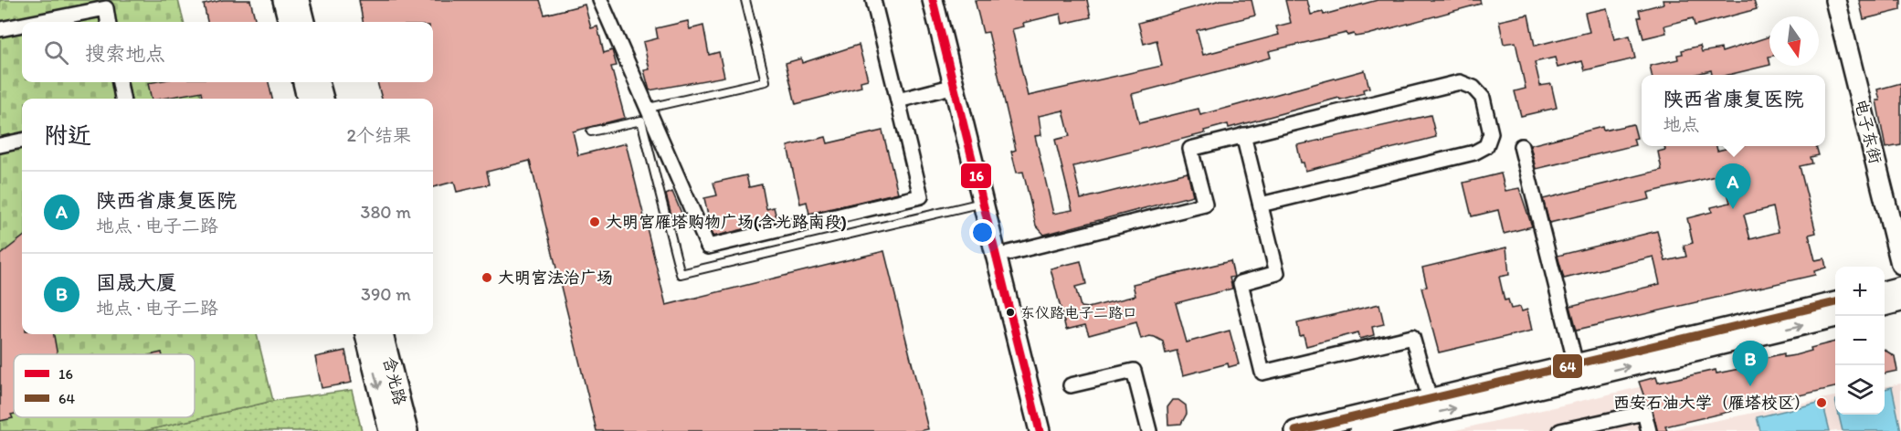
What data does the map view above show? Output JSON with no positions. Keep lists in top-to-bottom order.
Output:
{
  "streets": {
    "main road": ["电子东街", "含光路"]
  },
  "places": [
    "大明宫雁塔购物广场(含光路南段)",
    "大明宫法治广场",
    "东仪路电子二路口",
    "西安石油大学（雁塔校区）"
  ],
  "lines": ["transit line 16", "transit line 64"],
  "legend": ["16", "64"],
  "north": "bottom",
  "page": {
    "search": "搜索地点",
    "popup": ["陕西省康复医院", "地点"],
    "heading": ["附近", "2个结果"],
    "pins": ["A", "B"],
    "list": [
      {
        "mark": "A",
        "name": "陕西省康复医院",
        "note": "地点 · 电子二路",
        "value": "380 m"
      },
      {
        "mark": "B",
        "name": "国晟大厦",
        "note": "地点 · 电子二路",
        "value": "390 m"
      }
    ],
    "map_buttons": ["+", "−"]
  }
}
